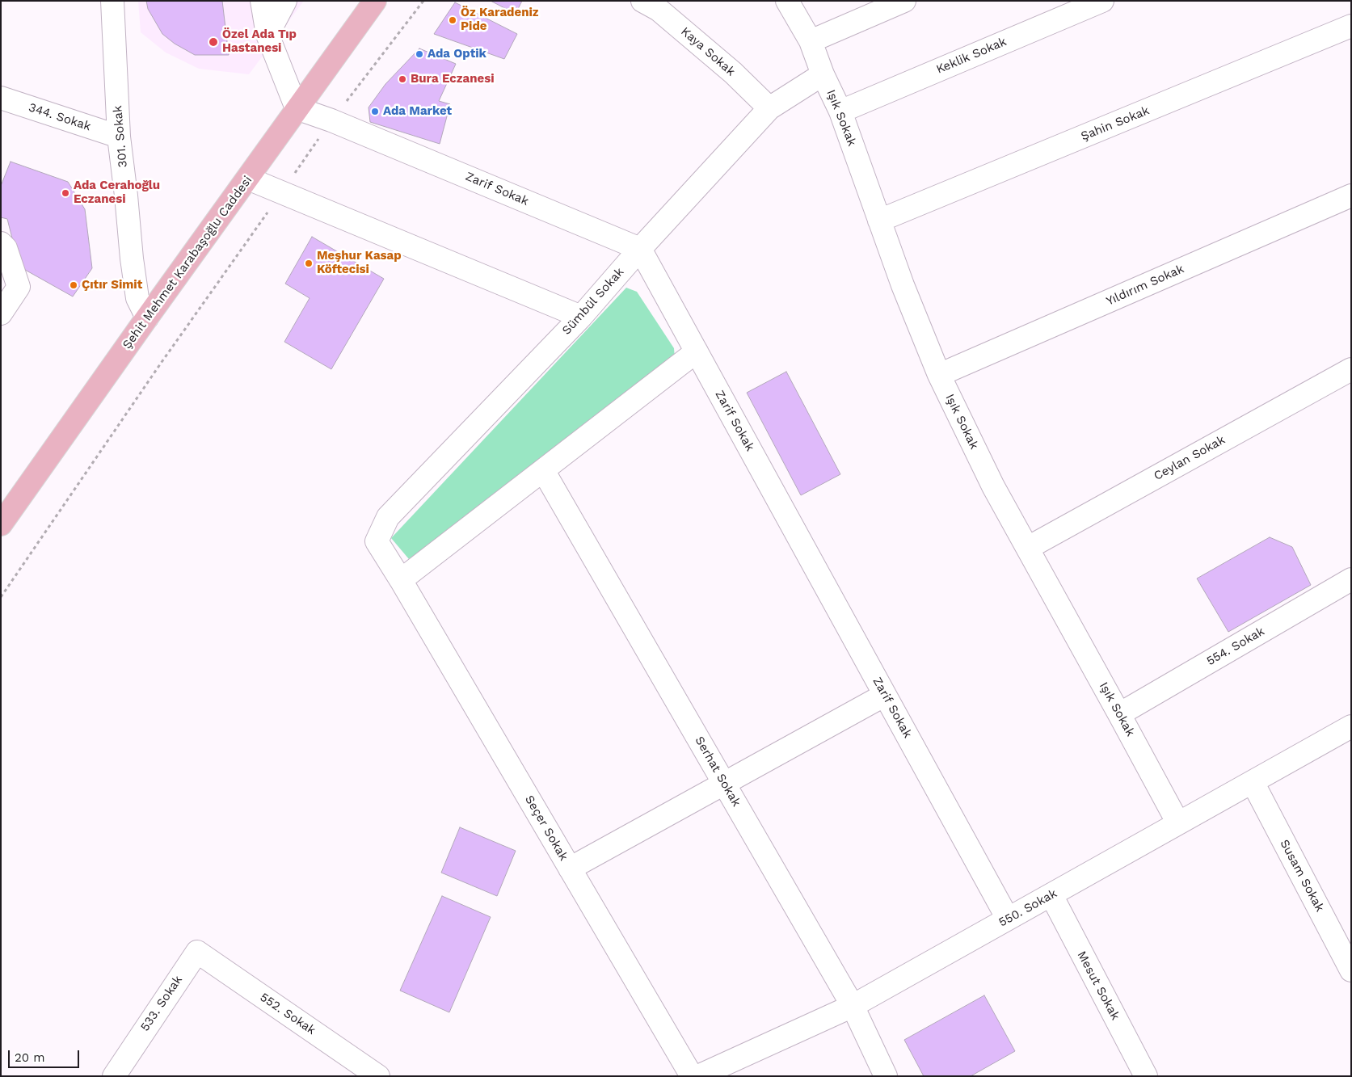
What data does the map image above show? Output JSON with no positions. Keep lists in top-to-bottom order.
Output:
{
  "streets": {
    "main road": ["Şehit Mehmet Karabaşoğlu Caddesi"],
    "street": [
      "Kaya Sokak",
      "Keklik Sokak",
      "344. Sokak",
      "Işık Sokak",
      "Şahin Sokak",
      "301. Sokak",
      "Zarif Sokak",
      "Yıldırım Sokak",
      "Sümbül Sokak",
      "Ceylan Sokak",
      "554. Sokak",
      "Serhat Sokak",
      "Seçer Sokak",
      "Susam Sokak",
      "550. Sokak",
      "Mesut Sokak",
      "533. Sokak",
      "552. Sokak"
    ]
  },
  "crossings": [
    ["Kaya Sokak", "Sümbül Sokak"],
    ["Keklik Sokak", "Işık Sokak"],
    ["344. Sokak", "301. Sokak"],
    ["Işık Sokak", "Şahin Sokak"],
    ["Işık Sokak", "Yıldırım Sokak"],
    ["Işık Sokak", "Sümbül Sokak"],
    ["Işık Sokak", "Ceylan Sokak"],
    ["Işık Sokak", "554. Sokak"],
    ["Işık Sokak", "550. Sokak"],
    ["301. Sokak", "Şehit Mehmet Karabaşoğlu Caddesi"],
    ["Zarif Sokak", "Şehit Mehmet Karabaşoğlu Caddesi"],
    ["Zarif Sokak", "Sümbül Sokak"],
    ["Zarif Sokak", "550. Sokak"],
    ["Sümbül Sokak", "Seçer Sokak"],
    ["Serhat Sokak", "550. Sokak"],
    ["Susam Sokak", "550. Sokak"],
    ["550. Sokak", "Mesut Sokak"],
    ["533. Sokak", "552. Sokak"]
  ],
  "places": [
    "Öz Karadeniz Pide",
    "Özel Ada Tıp Hastanesi",
    "Ada Optik",
    "Bura Eczanesi",
    "Ada Market",
    "Ada Cerahoğlu Eczanesi",
    "Meşhur Kasap Köftecisi",
    "Çıtır Simit"
  ],
  "scale_bar": "20 m"
}
